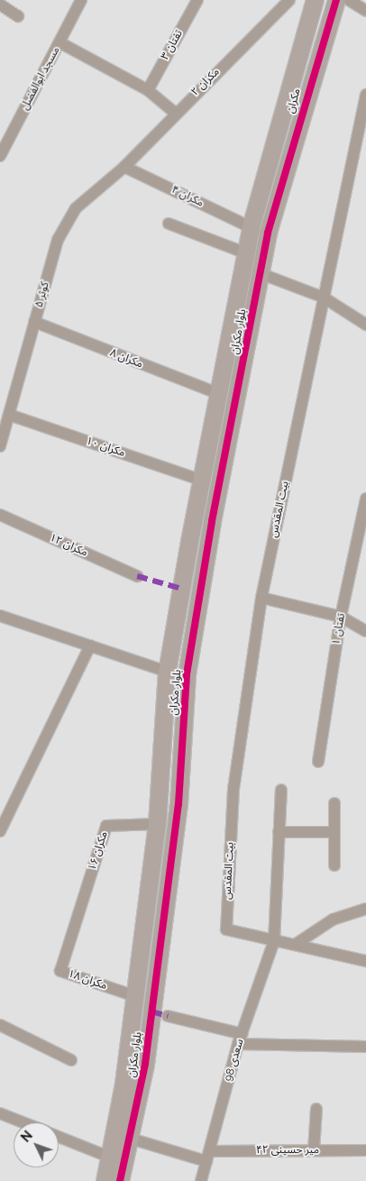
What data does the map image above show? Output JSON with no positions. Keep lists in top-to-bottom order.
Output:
{
  "streets": {
    "street": [
      "تفتان ۳",
      "مسجد ابوالفضل",
      "مکران ۲",
      "مکران",
      "مکران ۴",
      "کوثر ۵",
      "بلوار مکران",
      "مکران ۸",
      "مکران ۱۰",
      "بیت المقدس",
      "مکران ۱۲",
      "تفتان ۱",
      "مکران ۱۶",
      "مکران ۱۸",
      "سعدی 98",
      "میر حسینی ۴۲"
    ]
  },
  "crossings": [
    ["مکران ۲", "مکران ۴"],
    ["مکران ۲", "کوثر ۵"],
    ["مکران", "مکران ۴"],
    ["مکران", "بلوار مکران"],
    ["مکران ۴", "کوثر ۵"],
    ["مکران ۴", "بلوار مکران"],
    ["کوثر ۵", "مکران ۸"],
    ["کوثر ۵", "مکران ۱۰"],
    ["بلوار مکران", "مکران ۸"],
    ["بلوار مکران", "مکران ۱۰"],
    ["بلوار مکران", "مکران ۱۶"],
    ["بلوار مکران", "مکران ۱۸"],
    ["بلوار مکران", "میر حسینی ۴۲"],
    ["بیت المقدس", "سعدی 98"],
    ["مکران ۱۶", "مکران ۱۸"],
    ["سعدی 98", "میر حسینی ۴۲"]
  ],
  "north": "top left"
}
